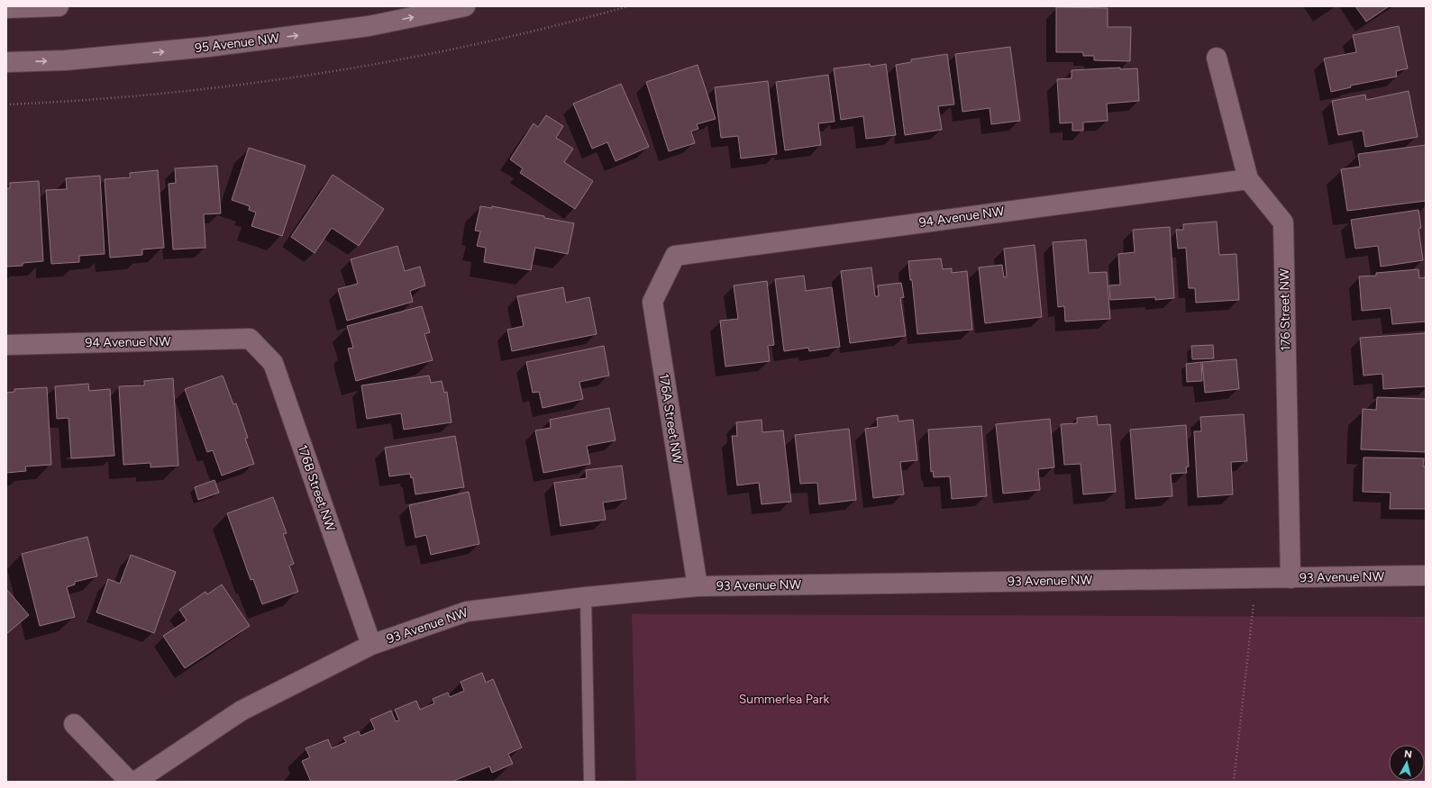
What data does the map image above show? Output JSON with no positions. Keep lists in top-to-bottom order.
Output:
{
  "streets": {
    "street": [
      "95 Avenue NW",
      "94 Avenue NW",
      "176 Street NW",
      "176A Street NW",
      "176B Street NW",
      "93 Avenue NW"
    ]
  },
  "crossings": [
    ["94 Avenue NW", "176 Street NW"],
    ["94 Avenue NW", "176A Street NW"],
    ["94 Avenue NW", "176B Street NW"],
    ["176 Street NW", "93 Avenue NW"],
    ["176A Street NW", "93 Avenue NW"],
    ["176B Street NW", "93 Avenue NW"]
  ],
  "one_way": ["95 Avenue NW"],
  "parks": ["Summerlea Park"],
  "north": "top"
}
